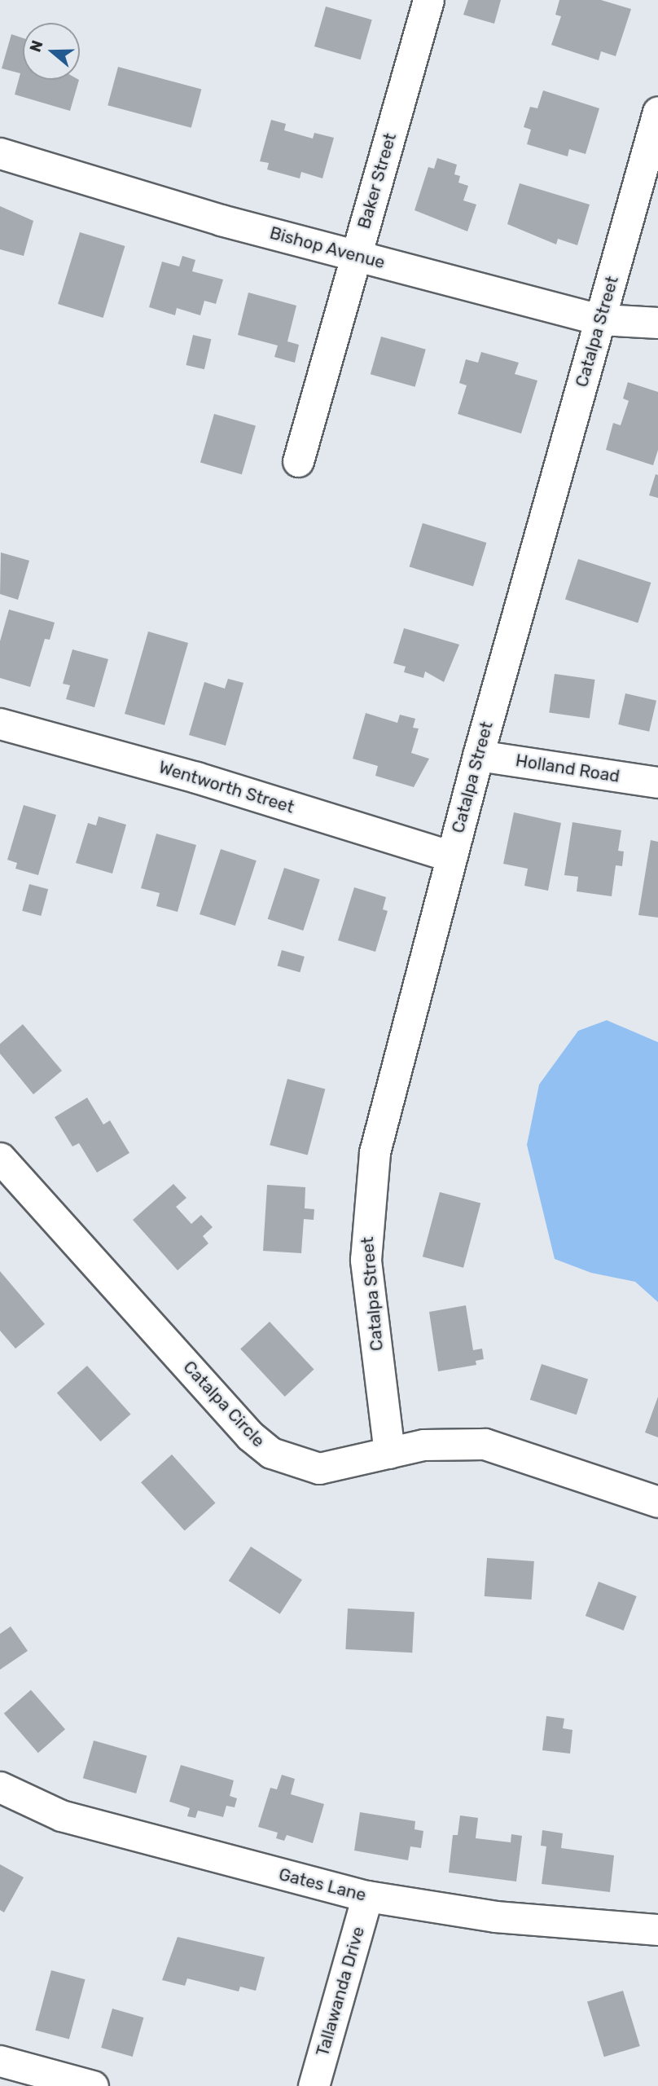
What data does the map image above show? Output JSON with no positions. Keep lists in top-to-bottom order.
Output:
{
  "streets": {
    "street": [
      "Baker Street",
      "Bishop Avenue",
      "Catalpa Street",
      "Holland Road",
      "Wentworth Street",
      "Catalpa Circle",
      "Gates Lane",
      "Tallawanda Drive"
    ]
  },
  "crossings": [
    ["Baker Street", "Bishop Avenue"],
    ["Bishop Avenue", "Catalpa Street"],
    ["Catalpa Street", "Holland Road"],
    ["Catalpa Street", "Wentworth Street"],
    ["Catalpa Street", "Catalpa Circle"],
    ["Gates Lane", "Tallawanda Drive"]
  ],
  "north": "left"
}
